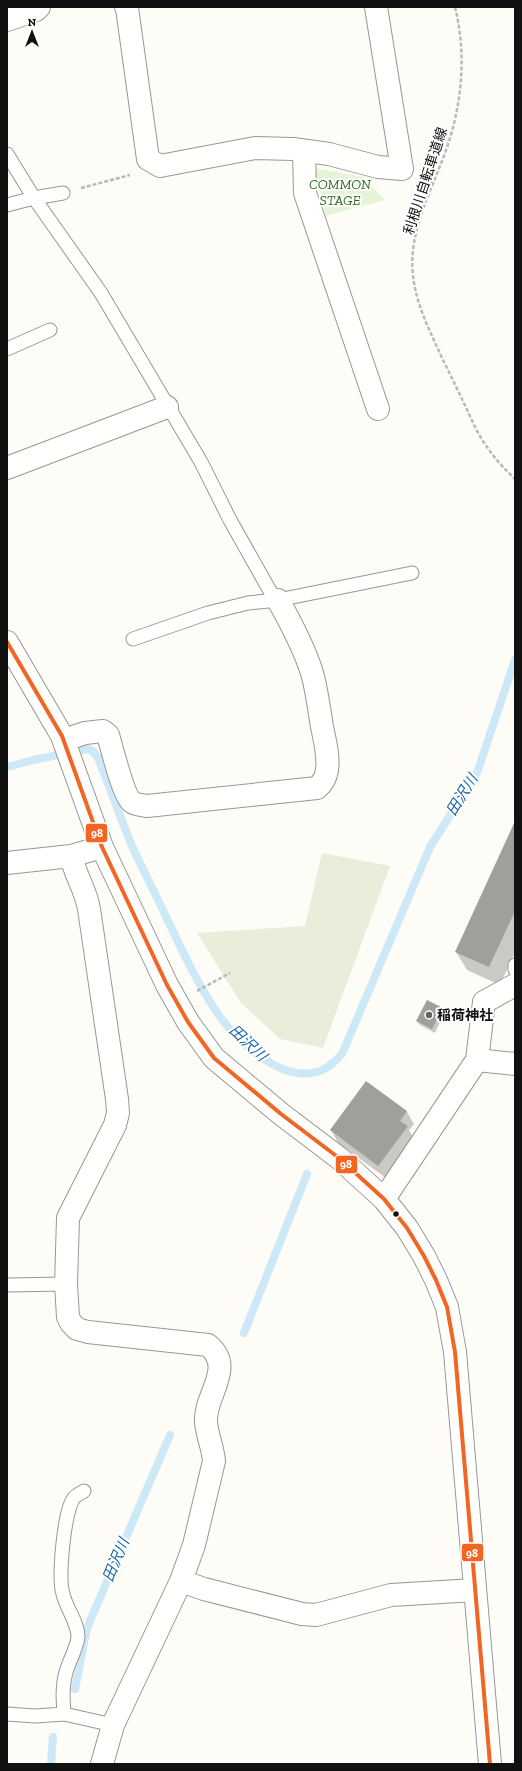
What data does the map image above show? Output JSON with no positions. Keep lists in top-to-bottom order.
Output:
{
  "streets": {
    "path": ["利根川自転車道線"]
  },
  "water": ["田沢川"],
  "parks": ["COMMON STAGE"],
  "places": ["稲荷神社"],
  "lines": ["transit line 98"],
  "north": "top"
}
